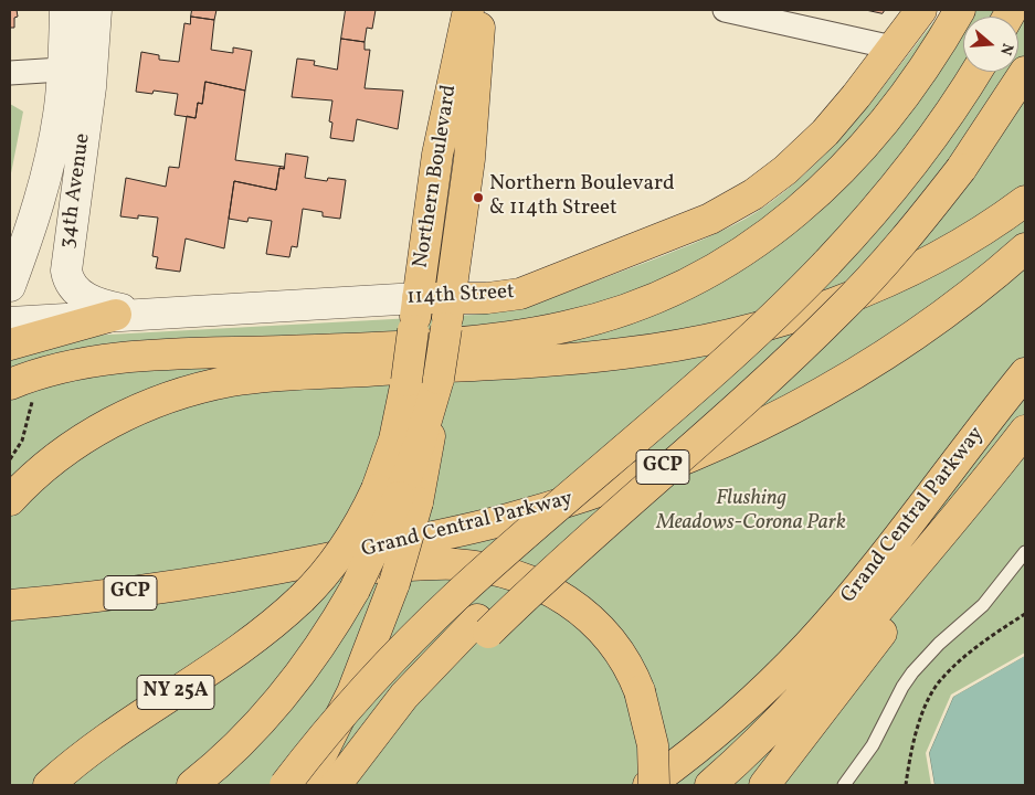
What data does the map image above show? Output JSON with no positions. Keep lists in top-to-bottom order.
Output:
{
  "streets": {
    "main road": [
      "Northern Boulevard",
      "114th Street",
      "GCP",
      "Grand Central Parkway",
      "NY 25A"
    ],
    "street": ["34th Avenue"]
  },
  "crossings": [
    ["Northern Boulevard", "114th Street"],
    ["34th Avenue", "114th Street"]
  ],
  "parks": ["Flushing Meadows-Corona Park"],
  "places": ["Northern Boulevard & 114th Street"],
  "north": "right"
}
